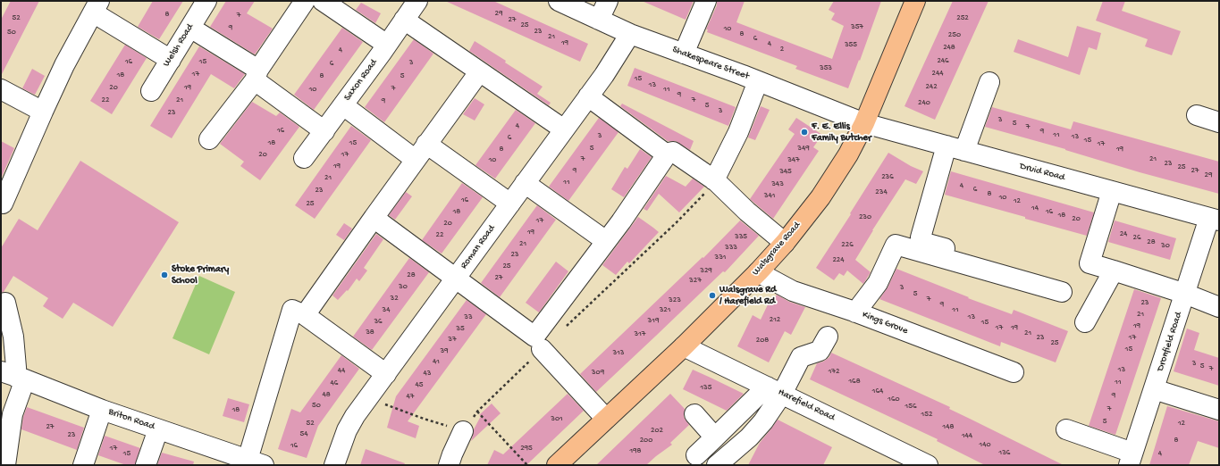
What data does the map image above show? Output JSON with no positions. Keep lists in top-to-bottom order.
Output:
{
  "streets": {
    "highway": ["Walsgrave Road"],
    "street": [
      "Welsh Road",
      "Shakespeare Street",
      "Saxon Road",
      "Druid Road",
      "Roman Road",
      "Kings Grove",
      "Dronfield Road",
      "Harefield Road",
      "Briton Road"
    ]
  },
  "crossings": [
    ["Shakespeare Street", "Druid Road"],
    ["Shakespeare Street", "Roman Road"],
    ["Shakespeare Street", "Walsgrave Road"],
    ["Druid Road", "Walsgrave Road"],
    ["Druid Road", "Dronfield Road"],
    ["Walsgrave Road", "Kings Grove"],
    ["Walsgrave Road", "Harefield Road"]
  ],
  "places": ["F. E. Ellis Family Butcher", "Stoke Primary School", "Walsgrave Rd / Harefield Rd"],
  "house_numbers": [
    "29",
    "8",
    "7",
    "52",
    "252",
    "27",
    "25",
    "357",
    "9",
    "10",
    "23",
    "50",
    "8",
    "250",
    "21",
    "6",
    "19",
    "4",
    "355",
    "248",
    "2",
    "4",
    "246",
    "16",
    "15",
    "3",
    "6",
    "353",
    "244",
    "17",
    "18",
    "8",
    "5",
    "15",
    "13",
    "242",
    "20",
    "19",
    "7",
    "10",
    "11",
    "9",
    "22",
    "21",
    "7",
    "9",
    "240",
    "5",
    "3",
    "23",
    "3",
    "5",
    "4",
    "7",
    "16",
    "9",
    "11",
    "3",
    "13",
    "6",
    "15",
    "18",
    "15",
    "17",
    "5",
    "349",
    "8",
    "19",
    "20",
    "17",
    "7",
    "21",
    "10",
    "347",
    "23",
    "19",
    "25",
    "9",
    "27",
    "345",
    "29",
    "236",
    "21",
    "11",
    "343",
    "4",
    "6",
    "23",
    "234",
    "8",
    "341",
    "10",
    "16",
    "12",
    "25",
    "14",
    "18",
    "16",
    "18",
    "230",
    "20",
    "17",
    "20",
    "19",
    "24",
    "22",
    "335",
    "26",
    "28",
    "21",
    "226",
    "30",
    "333",
    "23",
    "331",
    "224",
    "25",
    "329",
    "28",
    "27",
    "327",
    "30",
    "3",
    "5",
    "32",
    "7",
    "323",
    "23",
    "9",
    "34",
    "321",
    "11",
    "21",
    "33",
    "13",
    "212",
    "319",
    "36",
    "15",
    "19",
    "17",
    "19",
    "35",
    "38",
    "21",
    "317",
    "23",
    "17",
    "37",
    "208",
    "25",
    "15",
    "39",
    "313",
    "41",
    "3",
    "5",
    "7",
    "13",
    "44",
    "172",
    "309",
    "43",
    "168",
    "11",
    "46",
    "45",
    "135",
    "164",
    "48",
    "9",
    "47",
    "160",
    "50",
    "156",
    "7",
    "18",
    "152",
    "301",
    "5",
    "52",
    "12",
    "27",
    "148",
    "202",
    "54",
    "23",
    "144",
    "200",
    "8",
    "140",
    "16",
    "17",
    "295",
    "198",
    "136",
    "15",
    "4"
  ]
}
